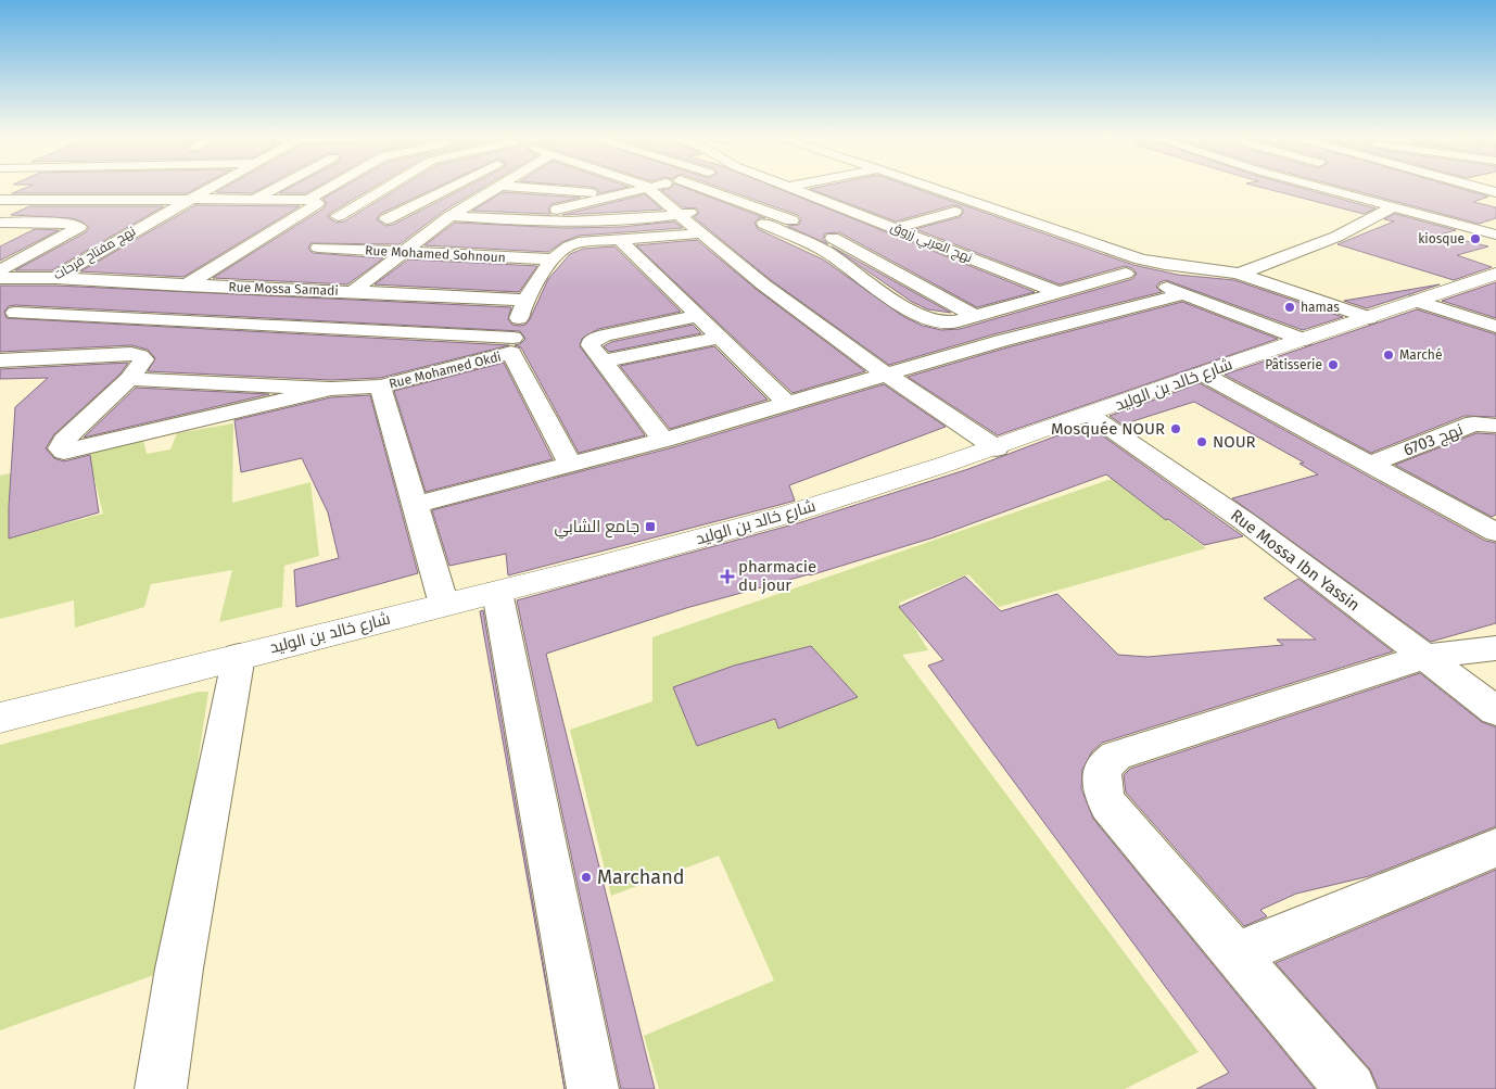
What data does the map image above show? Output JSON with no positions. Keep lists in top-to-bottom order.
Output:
{
  "streets": {
    "street": [
      "نهج العربي زروق",
      "نهج مفتاح فرحات",
      "Rue Mohamed Sohnoun",
      "Rue Mossa Samadi",
      "Rue Mohamed Okdi",
      "شارع خالد بن الوليد",
      "نهج 6703",
      "Rue Mossa Ibn Yassin"
    ]
  },
  "crossings": [
    ["نهج مفتاح فرحات", "Rue Mossa Samadi"],
    ["Rue Mohamed Sohnoun", "Rue Mossa Samadi"],
    ["شارع خالد بن الوليد", "Rue Mossa Ibn Yassin"]
  ],
  "places": {
    "other": [
      "kiosque",
      "hamas",
      "Marché",
      "Pâtisserie",
      "Mosquée NOUR",
      "NOUR",
      "Marchand"
    ],
    "transit": ["جامع الشابي"],
    "health": ["pharmacie du jour"]
  }
}
